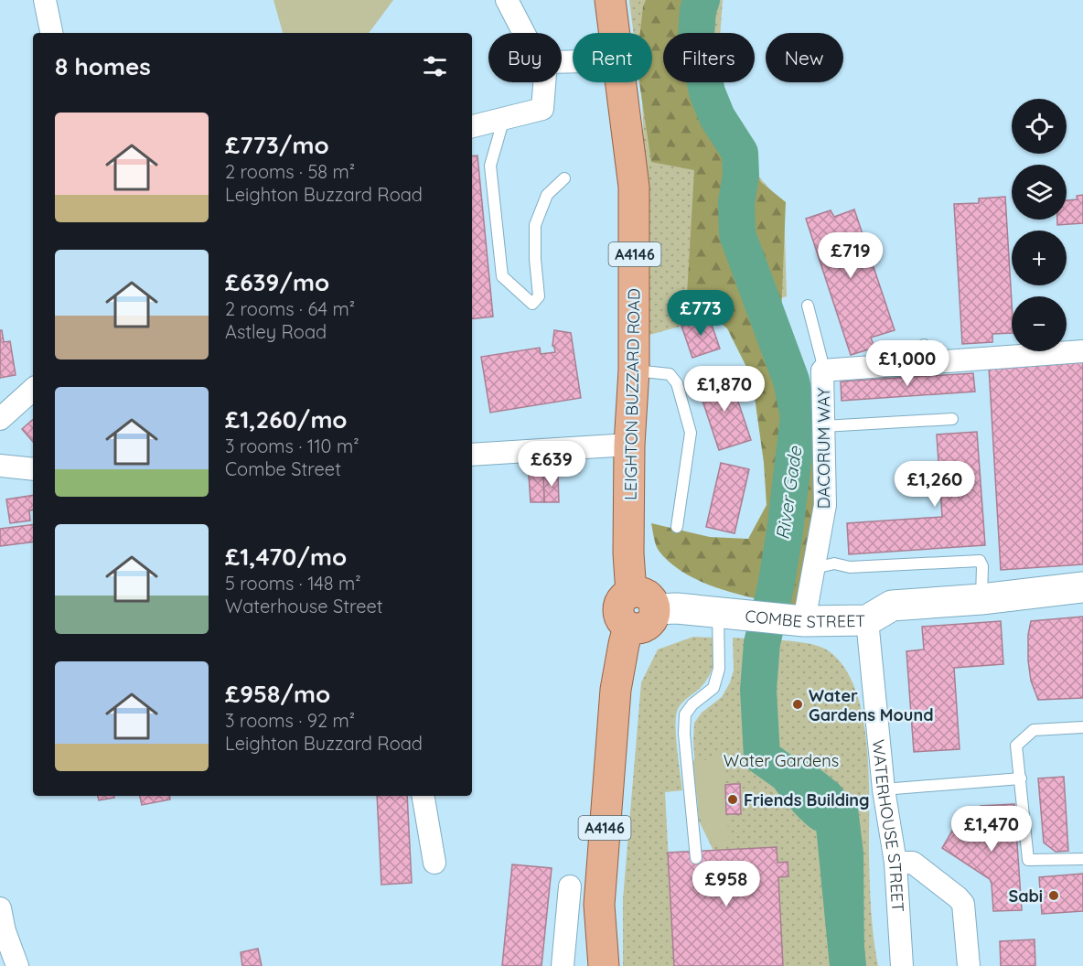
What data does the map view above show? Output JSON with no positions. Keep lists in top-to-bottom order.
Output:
{
  "streets": {
    "main road": ["A4146", "LEIGHTON BUZZARD ROAD"],
    "street": ["DACORUM WAY", "COMBE STREET", "WATERHOUSE STREET"]
  },
  "crossings": [
    ["A4146", "LEIGHTON BUZZARD ROAD"],
    ["A4146", "COMBE STREET"],
    ["LEIGHTON BUZZARD ROAD", "COMBE STREET"],
    ["DACORUM WAY", "COMBE STREET"],
    ["COMBE STREET", "WATERHOUSE STREET"]
  ],
  "water": ["River Gade"],
  "parks": ["Water Gardens"],
  "places": ["Water Gardens Mound", "Friends Building", "Sabi"],
  "page": {
    "chip": [
      "Buy",
      "Rent",
      "Filters",
      "New"
    ],
    "heading": "8 homes",
    "map_buttons": ["+", "−"],
    "list": [
      {
        "name": "£773/mo",
        "note": "2 rooms · 58 m² · Leighton Buzzard Road"
      },
      {
        "name": "£639/mo",
        "note": "2 rooms · 64 m² · Astley Road"
      },
      {
        "name": "£1,260/mo",
        "note": "3 rooms · 110 m² · Combe Street"
      },
      {
        "name": "£1,470/mo",
        "note": "5 rooms · 148 m² · Waterhouse Street"
      },
      {
        "name": "£958/mo",
        "note": "3 rooms · 92 m² · Leighton Buzzard Road"
      }
    ],
    "price": [
      "£719",
      "£773",
      "£1,000",
      "£1,870",
      "£639",
      "£1,260",
      "£1,470",
      "£958"
    ]
  }
}
